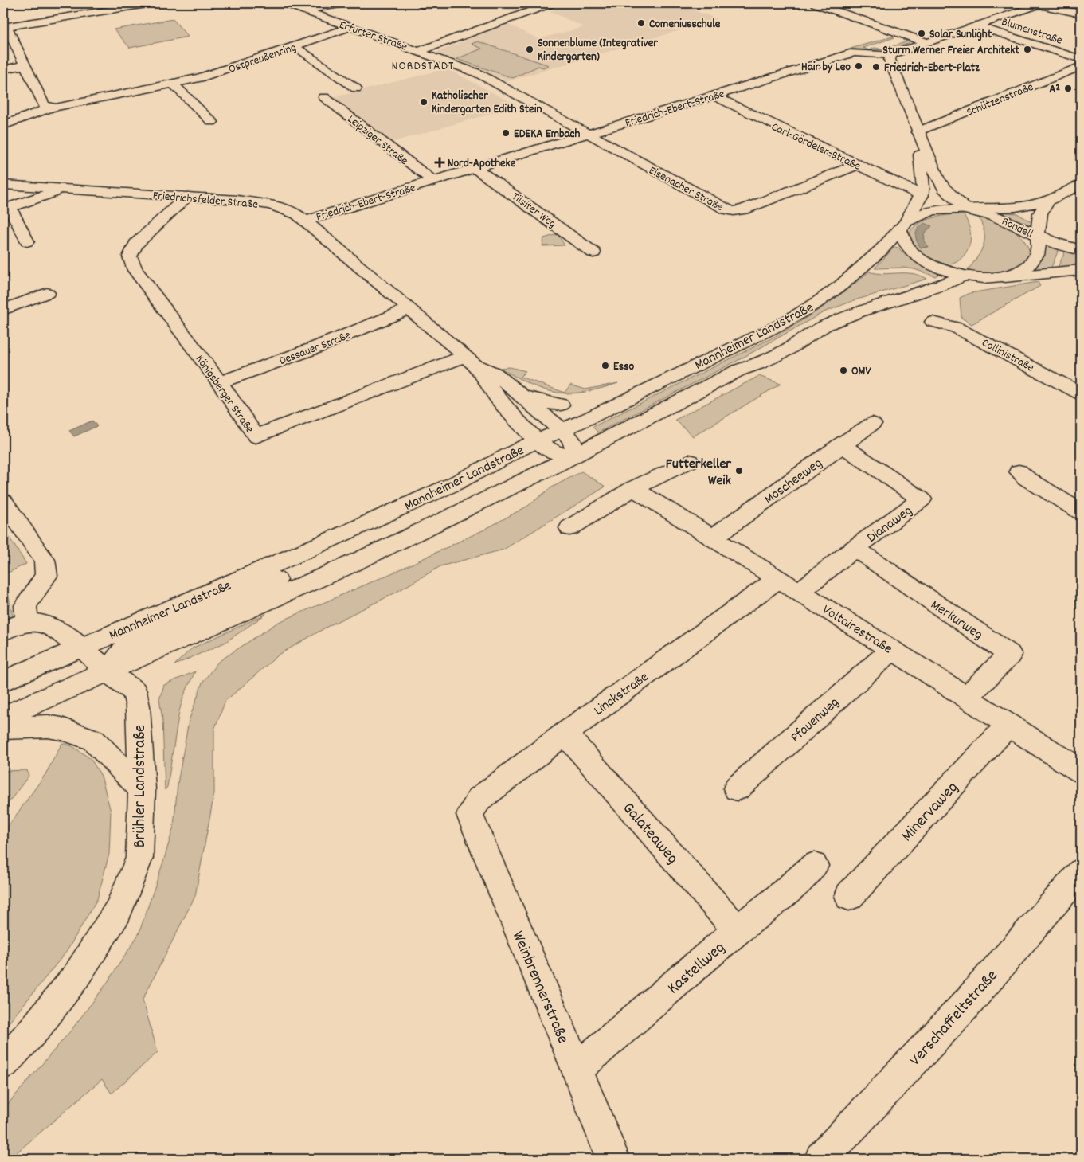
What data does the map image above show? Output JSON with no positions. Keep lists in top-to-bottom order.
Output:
{
  "streets": {
    "street": [
      "Blumenstraße",
      "Erfurter Straße",
      "Ostpreußenring",
      "Schützenstraße",
      "Friedrich-Ebert-Straße",
      "Leipziger Straße",
      "Carl-Gördeler-Straße",
      "Eisenacher Straße",
      "Friedrichsfelder Straße",
      "Tilsiter Weg",
      "Rondell",
      "Mannheimer Landstraße",
      "Dessauer Straße",
      "Collinistraße",
      "Königsberger Straße",
      "Moscheeweg",
      "Dianaweg",
      "Merkurweg",
      "Voltairestraße",
      "Linckstraße",
      "Pfauenweg",
      "Brühler Landstraße",
      "Minervaweg",
      "Galateaweg",
      "Kastellweg",
      "Weinbrennerstraße",
      "Verschaffeltstraße"
    ]
  },
  "crossings": [
    ["Blumenstraße", "Friedrich-Ebert-Straße"],
    ["Erfurter Straße", "Ostpreußenring"],
    ["Erfurter Straße", "Friedrich-Ebert-Straße"],
    ["Erfurter Straße", "Eisenacher Straße"],
    ["Friedrich-Ebert-Straße", "Leipziger Straße"],
    ["Friedrich-Ebert-Straße", "Carl-Gördeler-Straße"],
    ["Friedrich-Ebert-Straße", "Eisenacher Straße"],
    ["Friedrich-Ebert-Straße", "Friedrichsfelder Straße"],
    ["Friedrich-Ebert-Straße", "Tilsiter Weg"],
    ["Carl-Gördeler-Straße", "Eisenacher Straße"],
    ["Friedrichsfelder Straße", "Mannheimer Landstraße"],
    ["Friedrichsfelder Straße", "Dessauer Straße"],
    ["Friedrichsfelder Straße", "Königsberger Straße"],
    ["Rondell", "Mannheimer Landstraße"],
    ["Mannheimer Landstraße", "Brühler Landstraße"],
    ["Dessauer Straße", "Königsberger Straße"],
    ["Moscheeweg", "Dianaweg"],
    ["Moscheeweg", "Voltairestraße"],
    ["Dianaweg", "Merkurweg"],
    ["Dianaweg", "Voltairestraße"],
    ["Merkurweg", "Voltairestraße"],
    ["Voltairestraße", "Linckstraße"],
    ["Voltairestraße", "Pfauenweg"],
    ["Voltairestraße", "Minervaweg"],
    ["Linckstraße", "Galateaweg"],
    ["Linckstraße", "Weinbrennerstraße"],
    ["Galateaweg", "Kastellweg"],
    ["Kastellweg", "Weinbrennerstraße"]
  ],
  "districts": ["NORDSTADT"],
  "places": {
    "other": [
      "Comeniusschule",
      "Solar Sunlight",
      "Sonnenblume (Integrativer Kindergarten)",
      "Sturm Werner Freier Architekt",
      "Hair by Leo",
      "Friedrich-Ebert-Platz",
      "A²",
      "Katholischer Kindergarten Edith Stein",
      "EDEKA Embach",
      "Esso",
      "OMV",
      "Futterkeller Weik"
    ],
    "health": ["Nord-Apotheke"]
  }
}
